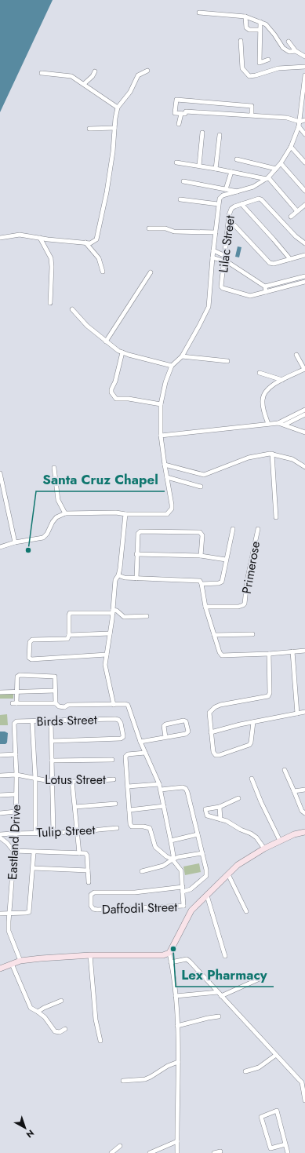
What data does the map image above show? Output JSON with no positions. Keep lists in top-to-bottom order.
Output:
{
  "streets": {
    "street": [
      "Lilac Street",
      "Primerose",
      "Birds Street",
      "Lotus Street",
      "Tulip Street",
      "Eastland Drive",
      "Daffodil Street"
    ]
  },
  "crossings": [
    ["Birds Street", "Eastland Drive"],
    ["Lotus Street", "Eastland Drive"],
    ["Tulip Street", "Eastland Drive"]
  ],
  "places": ["Santa Cruz Chapel", "Lex Pharmacy"],
  "north": "bottom right"
}
